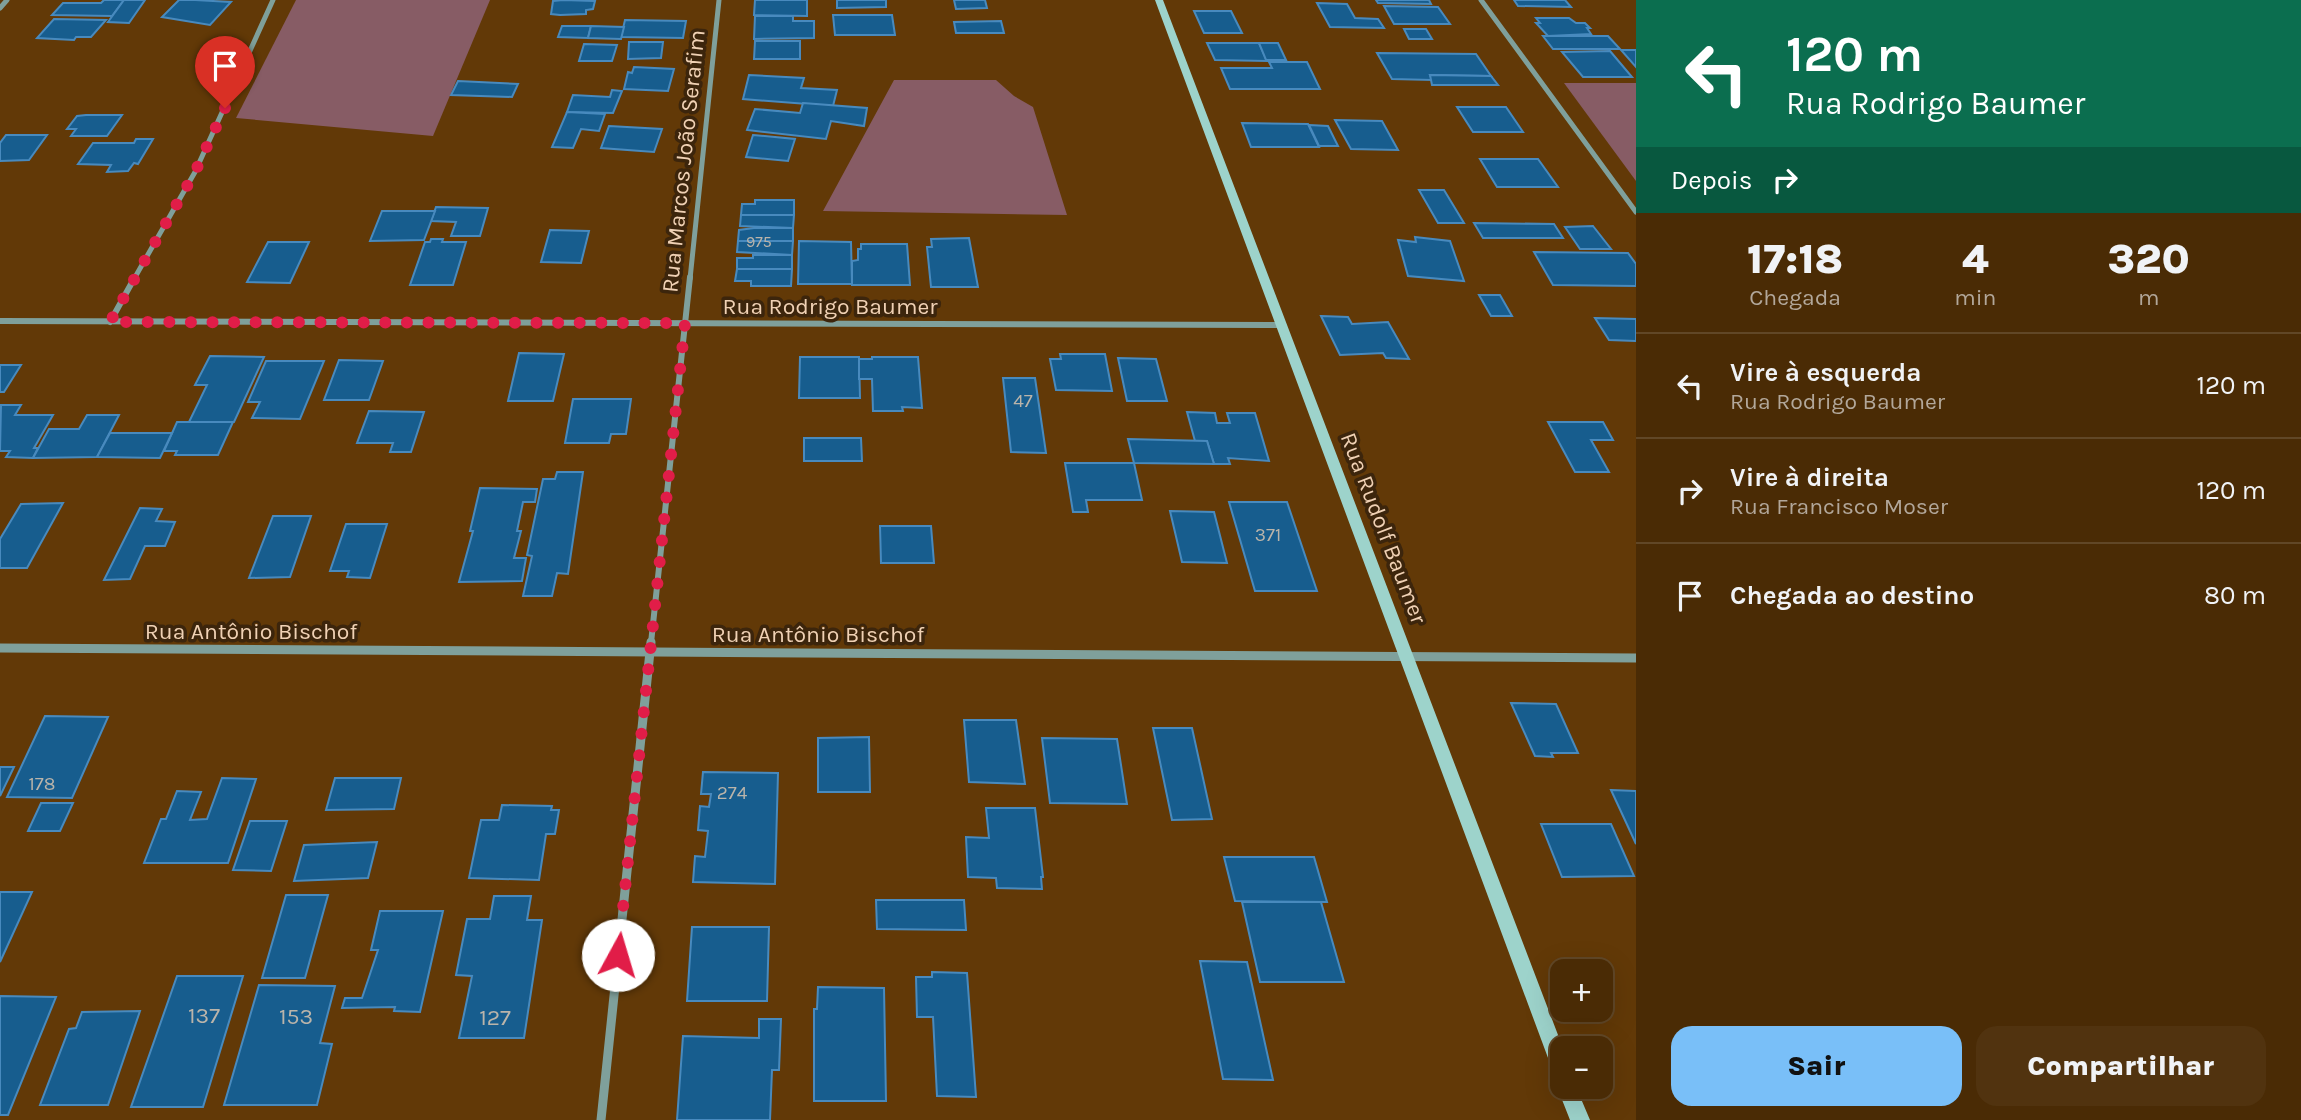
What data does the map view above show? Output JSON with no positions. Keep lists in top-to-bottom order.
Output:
{
  "streets": {
    "street": [
      "Rua Marcos João Serafim",
      "Rua Rodrigo Baumer",
      "Rua Rudolf Baumer",
      "Rua Antônio Bischof"
    ]
  },
  "crossings": [
    ["Rua Marcos João Serafim", "Rua Rodrigo Baumer"],
    ["Rua Marcos João Serafim", "Rua Antônio Bischof"],
    ["Rua Rodrigo Baumer", "Rua Rudolf Baumer"],
    ["Rua Rudolf Baumer", "Rua Antônio Bischof"]
  ],
  "house_numbers": [
    "975",
    "47",
    "371",
    "178",
    "274",
    "137",
    "153",
    "127"
  ],
  "page": {
    "turn": ["120 m", "Rua Rodrigo Baumer"],
    "then": "Depois",
    "eta": [
      "17:18",
      "Chegada",
      "4",
      "min",
      "320",
      "m"
    ],
    "list": [
      {
        "name": "Vire à esquerda",
        "note": "Rua Rodrigo Baumer",
        "value": "120 m"
      },
      {
        "name": "Vire à direita",
        "note": "Rua Francisco Moser",
        "value": "120 m"
      },
      {
        "name": "Chegada ao destino",
        "value": "80 m"
      }
    ],
    "map_buttons": ["+", "−"],
    "buttons": ["Sair", "Compartilhar"]
  }
}
